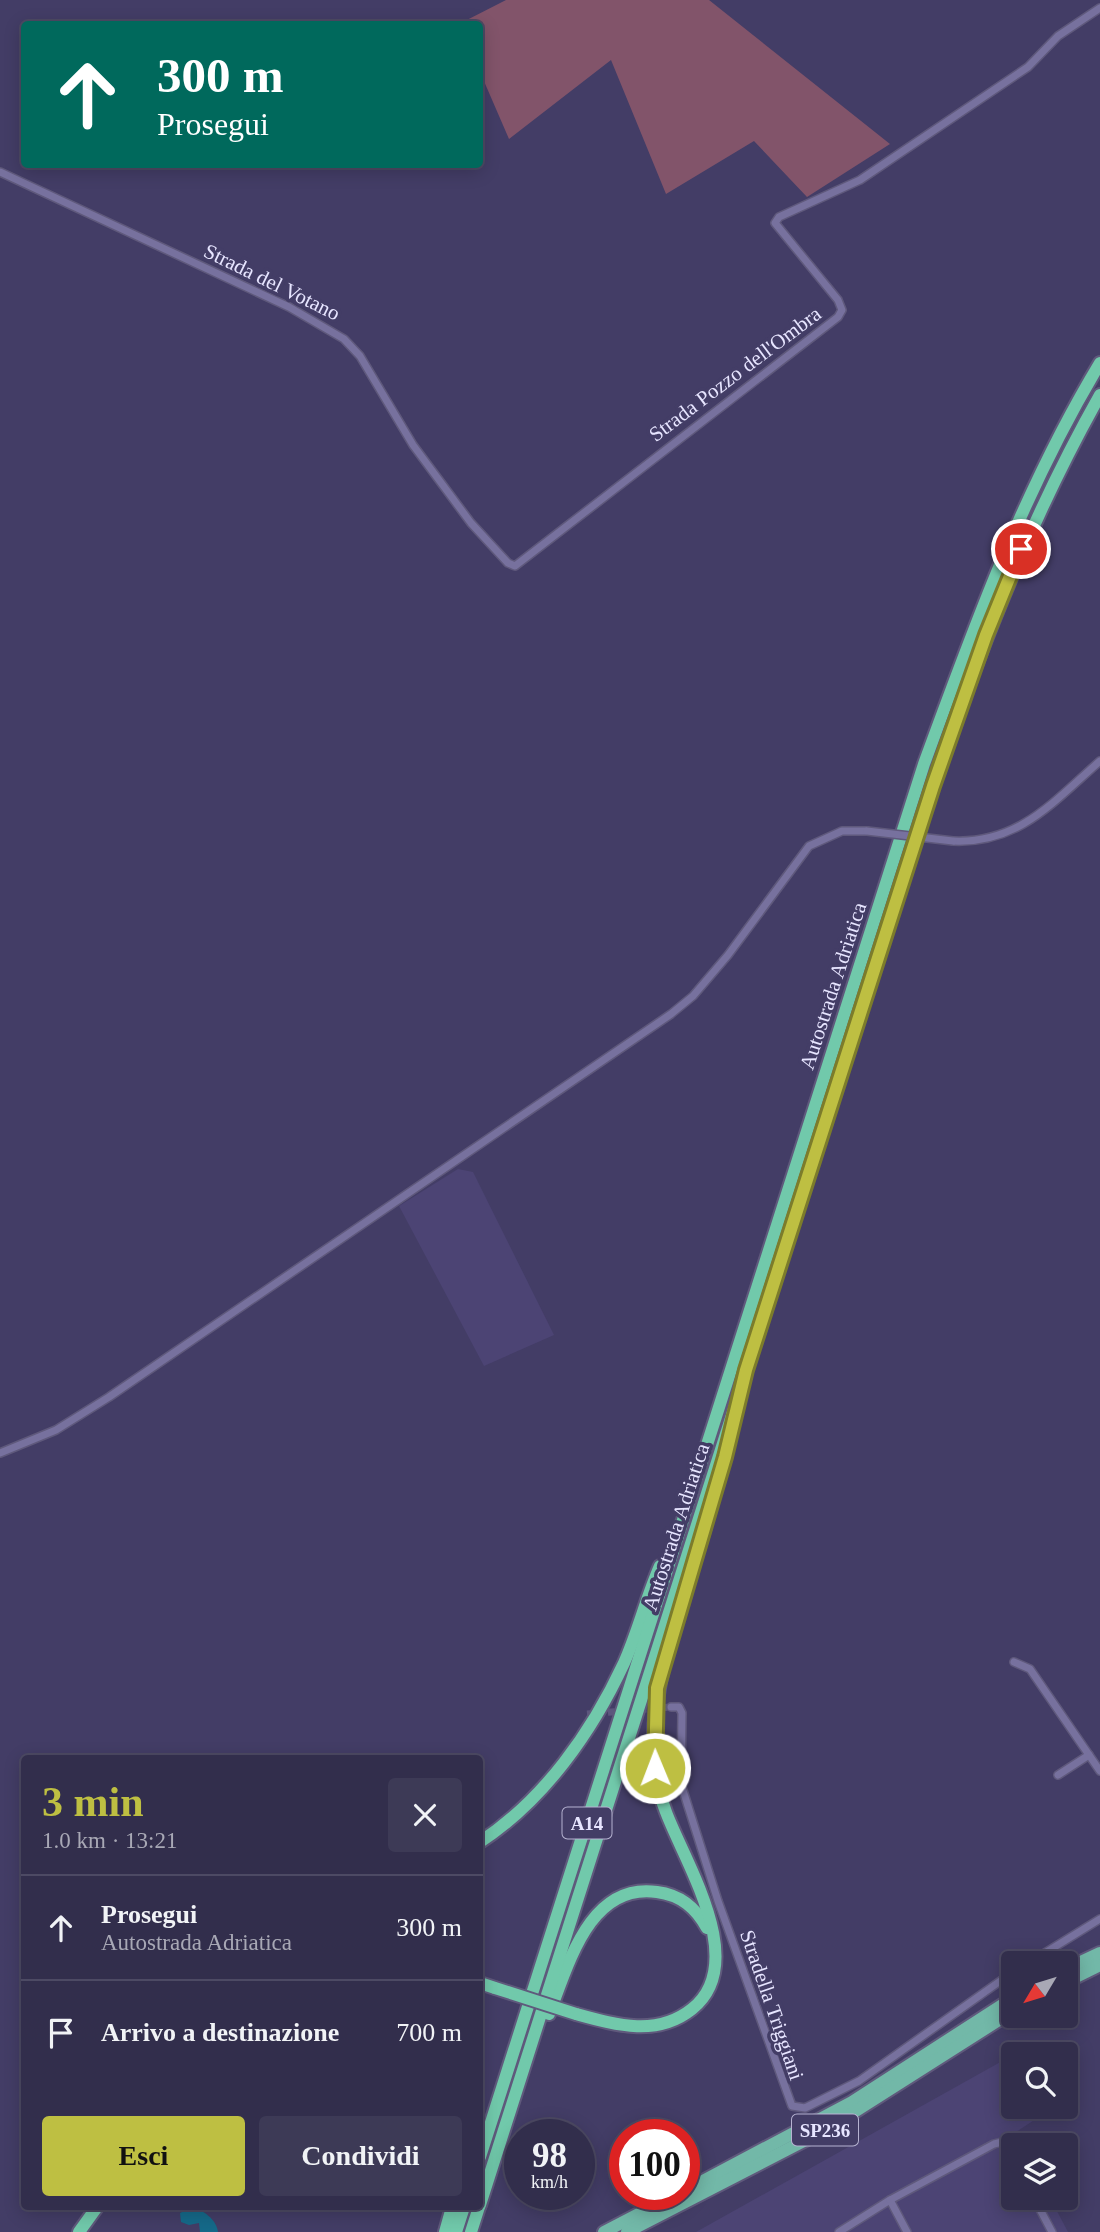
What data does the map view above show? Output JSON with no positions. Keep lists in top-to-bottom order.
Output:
{
  "streets": {
    "highway": ["Autostrada Adriatica", "A14", "SP236"],
    "street": ["Strada del Votano", "Strada Pozzo dell'Ombra", "Stradella Triggiani"]
  },
  "crossings": [
    ["Strada del Votano", "Strada Pozzo dell'Ombra"],
    ["Autostrada Adriatica", "A14"]
  ],
  "north": "bottom left",
  "page": {
    "turn": ["300 m", "Prosegui"],
    "heading": ["3 min", "1.0 km · 13:21"],
    "list": [
      {
        "name": "Prosegui",
        "note": "Autostrada Adriatica",
        "value": "300 m"
      },
      {
        "name": "Arrivo a destinazione",
        "value": "700 m"
      }
    ],
    "buttons": ["Esci", "Condividi"],
    "speed": "98 km/h",
    "limit": "100"
  }
}
